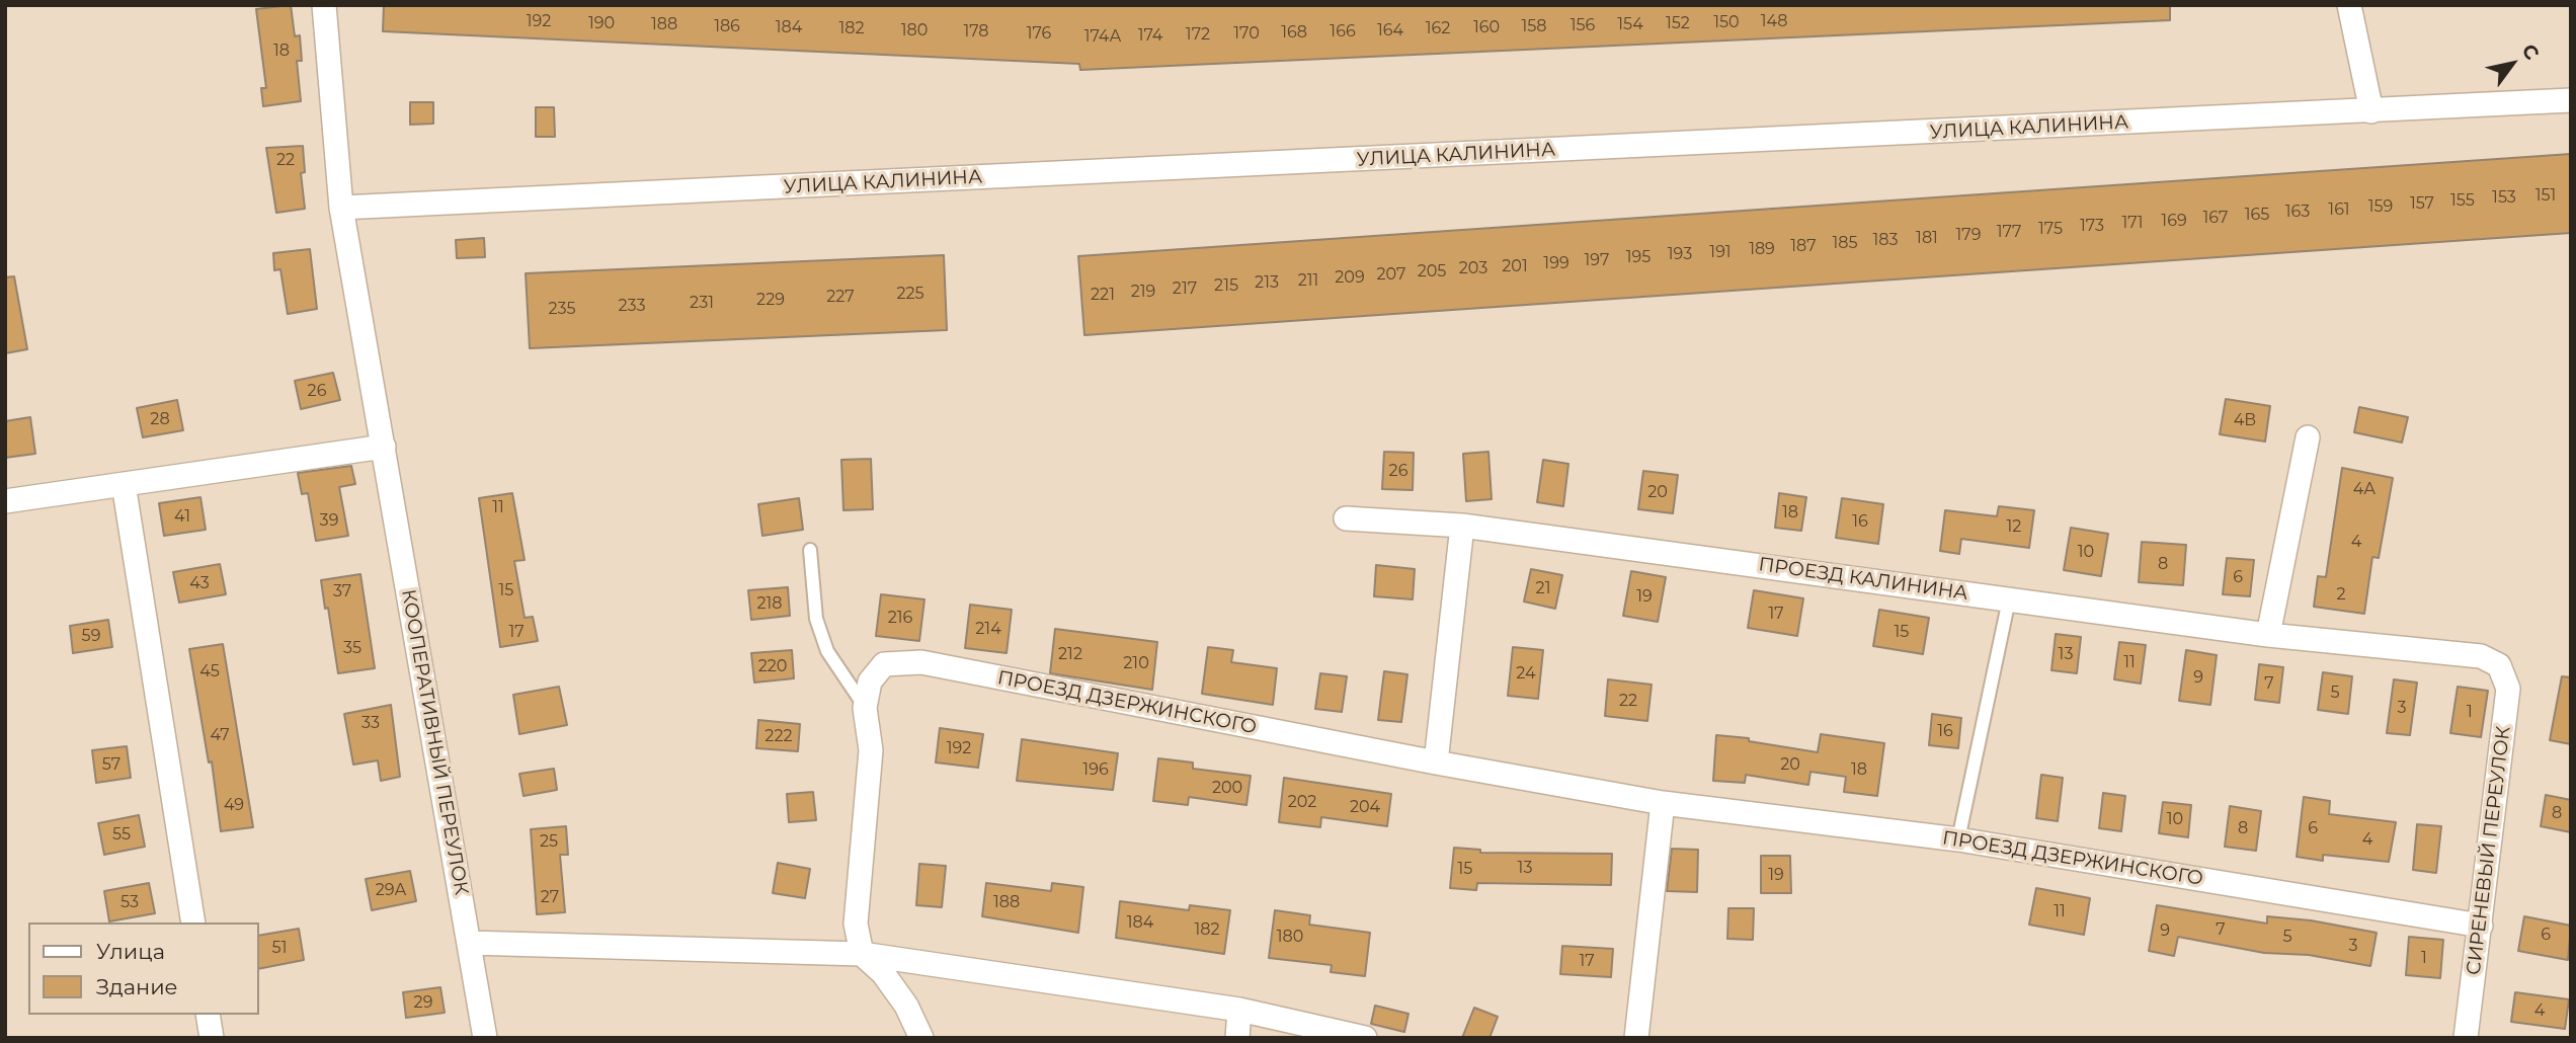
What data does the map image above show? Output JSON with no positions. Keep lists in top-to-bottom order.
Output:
{
  "streets": {
    "street": [
      "УЛИЦА КАЛИНИНА",
      "ПРОЕЗД КАЛИНИНА",
      "ПРОЕЗД ДЗЕРЖИНСКОГО",
      "КООПЕРАТИВНЫЙ ПЕРЕУЛОК",
      "СИРЕНЕВЫЙ ПЕРЕУЛОК"
    ]
  },
  "crossings": [
    ["УЛИЦА КАЛИНИНА", "КООПЕРАТИВНЫЙ ПЕРЕУЛОК"],
    ["ПРОЕЗД КАЛИНИНА", "СИРЕНЕВЫЙ ПЕРЕУЛОК"],
    ["ПРОЕЗД ДЗЕРЖИНСКОГО", "СИРЕНЕВЫЙ ПЕРЕУЛОК"]
  ],
  "house_numbers": [
    "192",
    "148",
    "150",
    "190",
    "152",
    "188",
    "154",
    "156",
    "186",
    "158",
    "184",
    "160",
    "182",
    "162",
    "180",
    "164",
    "178",
    "166",
    "168",
    "176",
    "170",
    "172",
    "174",
    "174А",
    "18",
    "22",
    "151",
    "153",
    "155",
    "157",
    "159",
    "161",
    "163",
    "165",
    "167",
    "169",
    "171",
    "173",
    "175",
    "177",
    "179",
    "181",
    "183",
    "185",
    "187",
    "189",
    "191",
    "193",
    "195",
    "197",
    "199",
    "201",
    "203",
    "205",
    "207",
    "209",
    "211",
    "213",
    "215",
    "217",
    "219",
    "225",
    "221",
    "227",
    "229",
    "231",
    "233",
    "235",
    "26",
    "28",
    "4В",
    "26",
    "4А",
    "20",
    "11",
    "18",
    "41",
    "39",
    "16",
    "12",
    "4",
    "10",
    "8",
    "6",
    "43",
    "21",
    "15",
    "37",
    "2",
    "19",
    "218",
    "17",
    "216",
    "214",
    "17",
    "15",
    "59",
    "35",
    "212",
    "13",
    "11",
    "210",
    "220",
    "45",
    "24",
    "9",
    "7",
    "5",
    "22",
    "3",
    "1",
    "33",
    "16",
    "47",
    "222",
    "192",
    "57",
    "20",
    "196",
    "18",
    "200",
    "202",
    "49",
    "204",
    "8",
    "10",
    "8",
    "6",
    "55",
    "4",
    "25",
    "13",
    "15",
    "19",
    "29А",
    "27",
    "53",
    "188",
    "11",
    "184",
    "182",
    "7",
    "9",
    "6",
    "180",
    "5",
    "3",
    "51",
    "1",
    "17",
    "29",
    "4"
  ],
  "legend": ["Улица", "Здание"],
  "north": "top right"
}
